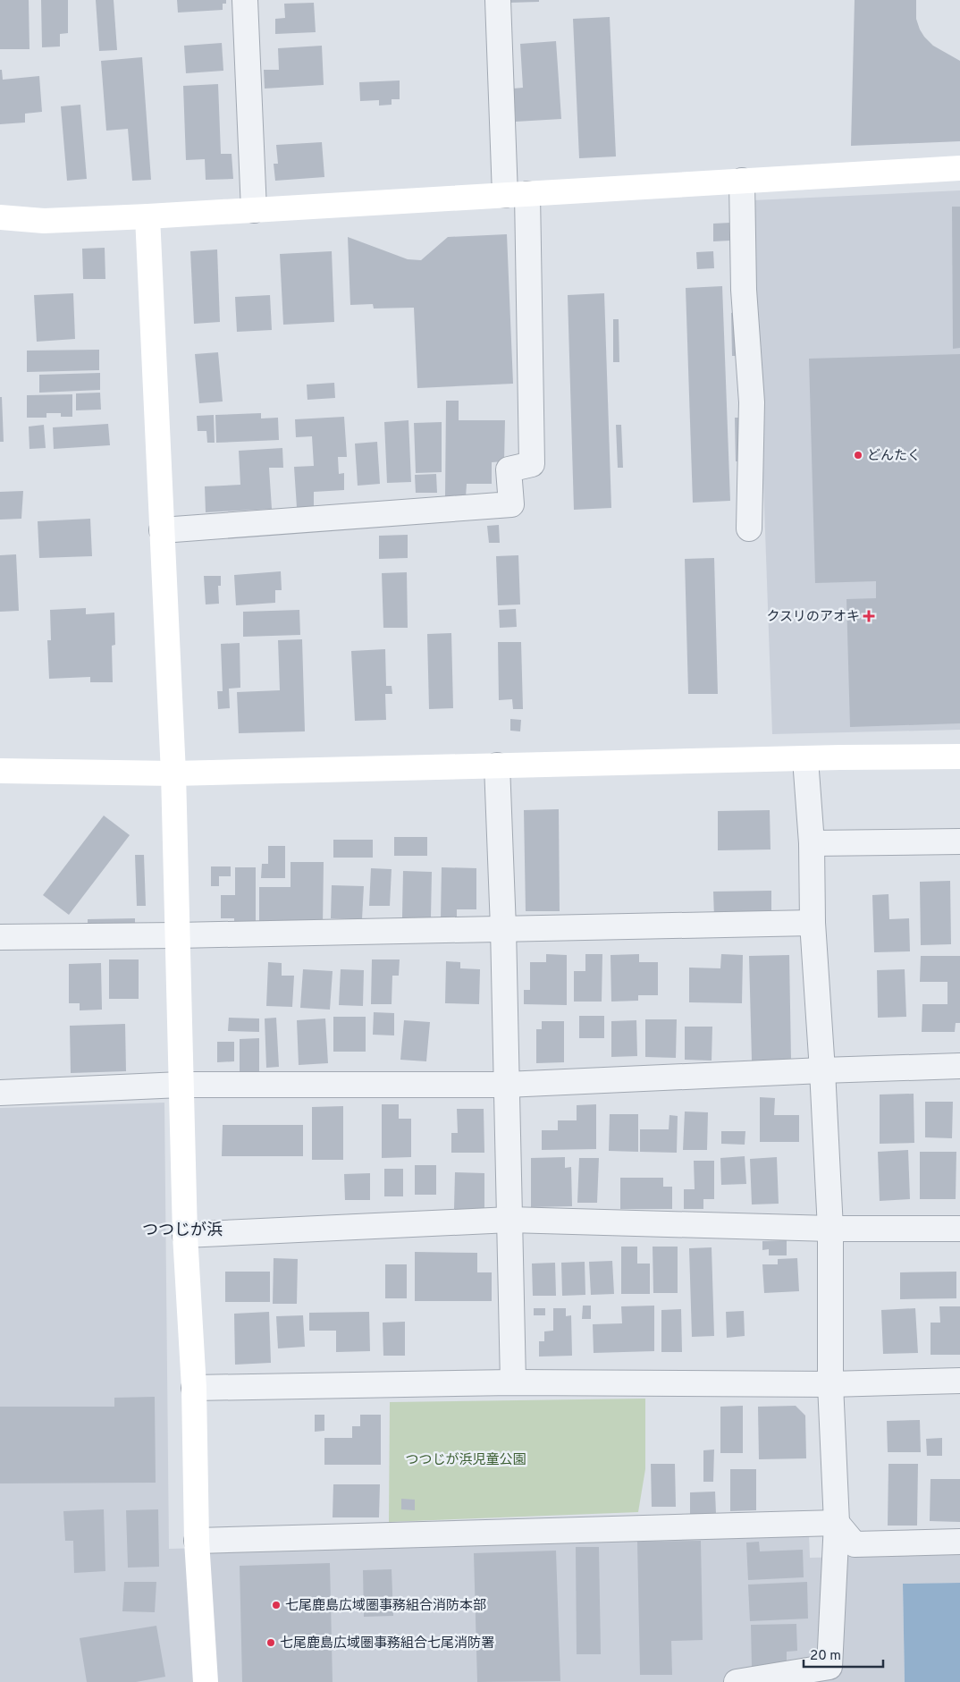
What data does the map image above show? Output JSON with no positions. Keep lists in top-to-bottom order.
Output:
{
  "districts": ["つつじが浜"],
  "parks": ["つつじが浜児童公園"],
  "places": {
    "other": ["どんたく", "七尾鹿島広域圏事務組合消防本部", "七尾鹿島広域圏事務組合七尾消防署"],
    "health": ["クスリのアオキ"]
  },
  "scale_bar": "20 m"
}
